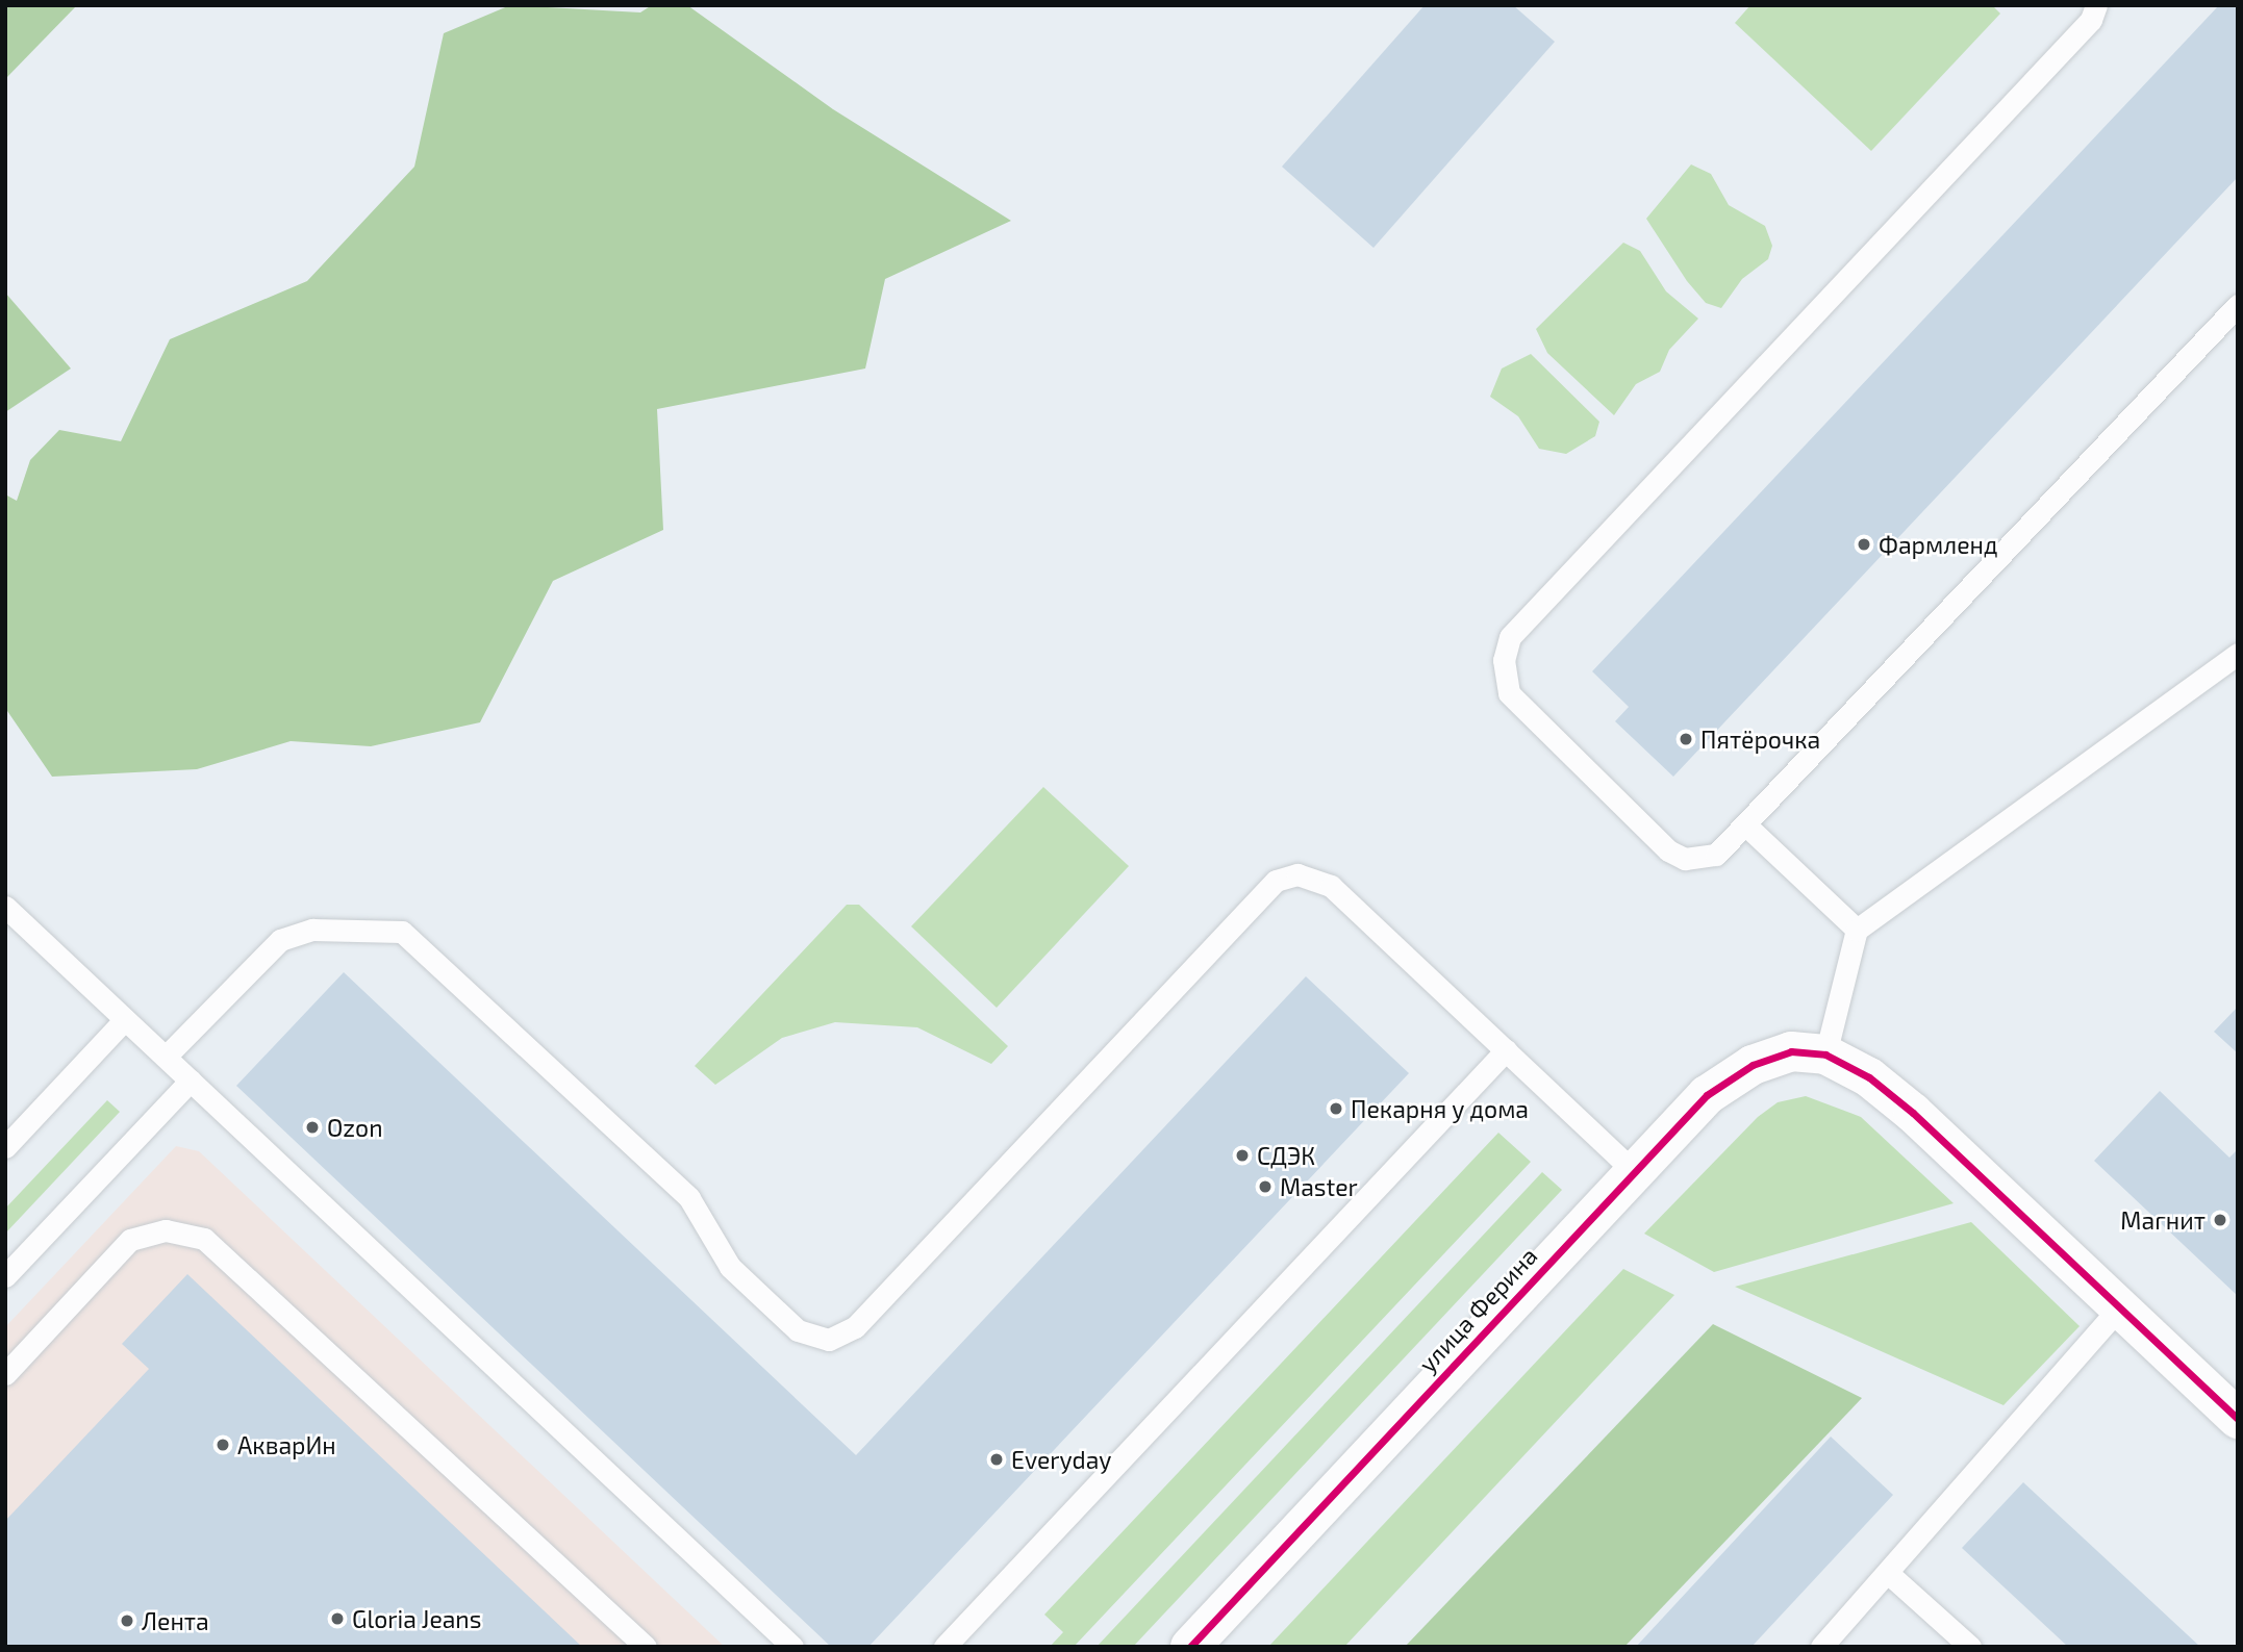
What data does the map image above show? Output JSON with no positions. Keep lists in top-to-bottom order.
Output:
{
  "streets": {
    "street": ["улица Ферина"]
  },
  "places": [
    "Фармленд",
    "Пятёрочка",
    "Пекарня у дома",
    "Ozon",
    "СДЭК",
    "Master",
    "Магнит",
    "АкварИн",
    "Everyday",
    "Gloria Jeans",
    "Лента"
  ]
}
